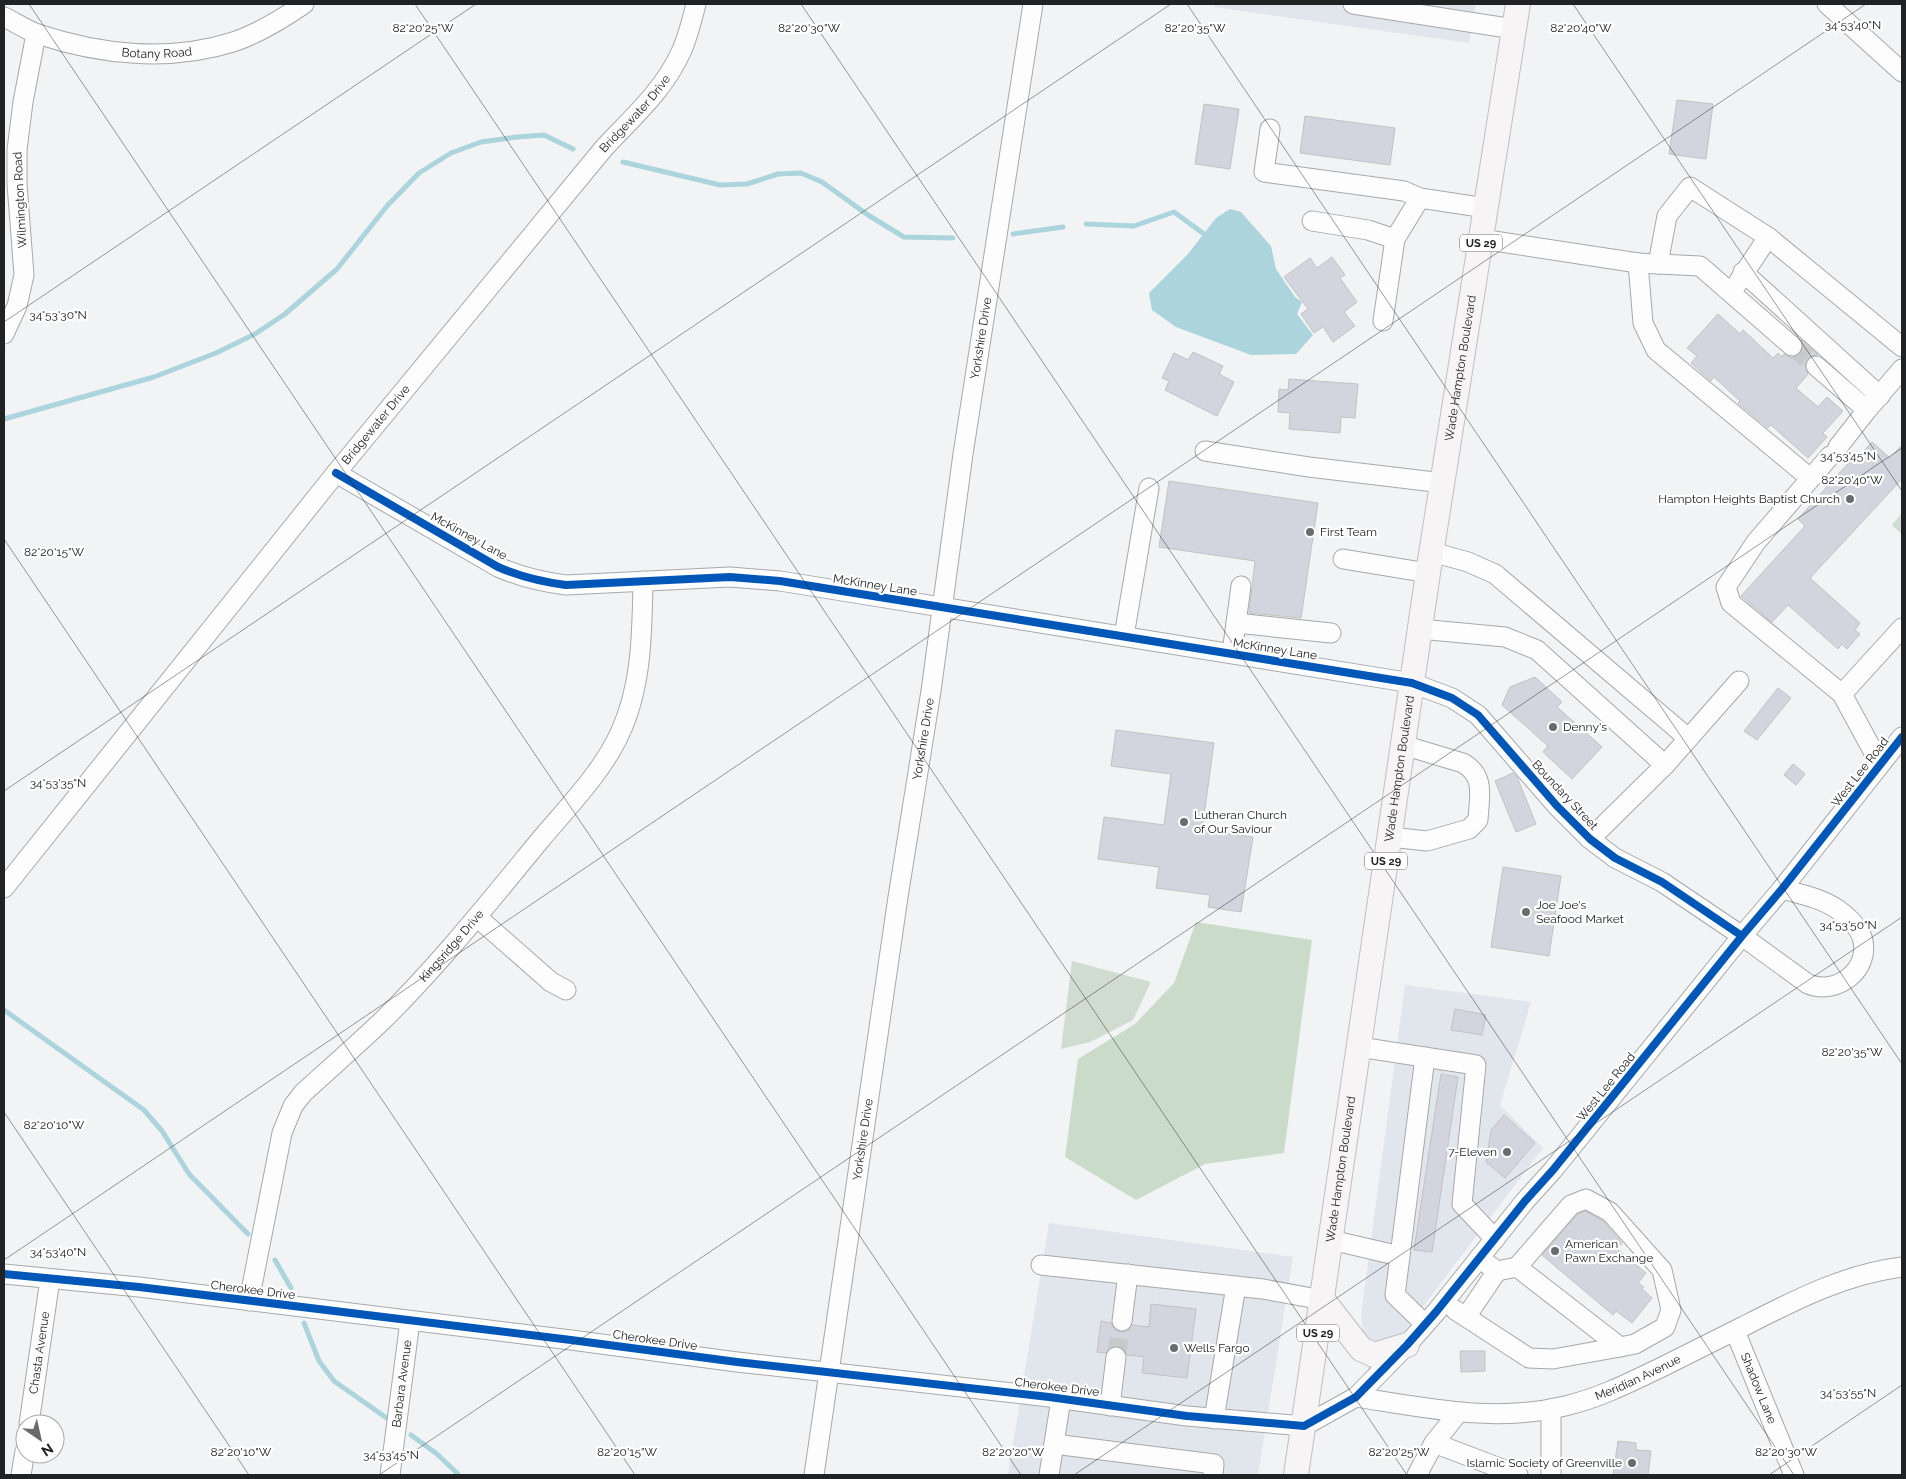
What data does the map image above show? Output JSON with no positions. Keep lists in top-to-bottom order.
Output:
{
  "streets": {
    "main road": ["US 29", "Wade Hampton Boulevard"],
    "street": [
      "Botany Road",
      "Bridgewater Drive",
      "Wilmington Road",
      "Yorkshire Drive",
      "McKinney Lane",
      "West Lee Road",
      "Boundary Street",
      "Kingsridge Drive",
      "Cherokee Drive",
      "Chasta Avenue",
      "Meridian Avenue",
      "Barbara Avenue",
      "Shadow Lane"
    ]
  },
  "crossings": [
    ["Botany Road", "Wilmington Road"],
    ["Bridgewater Drive", "McKinney Lane"],
    ["Yorkshire Drive", "McKinney Lane"],
    ["Yorkshire Drive", "Cherokee Drive"],
    ["Wade Hampton Boulevard", "McKinney Lane"],
    ["Wade Hampton Boulevard", "West Lee Road"],
    ["Wade Hampton Boulevard", "Boundary Street"],
    ["Wade Hampton Boulevard", "Cherokee Drive"],
    ["McKinney Lane", "Boundary Street"],
    ["McKinney Lane", "Kingsridge Drive"],
    ["West Lee Road", "Boundary Street"],
    ["West Lee Road", "Cherokee Drive"],
    ["West Lee Road", "Meridian Avenue"],
    ["Kingsridge Drive", "Cherokee Drive"],
    ["Cherokee Drive", "Chasta Avenue"],
    ["Cherokee Drive", "Barbara Avenue"],
    ["Meridian Avenue", "Shadow Lane"]
  ],
  "places": [
    "Hampton Heights Baptist Church",
    "First Team",
    "Denny's",
    "Lutheran Church of Our Saviour",
    "Joe Joe's Seafood Market",
    "7-Eleven",
    "American Pawn Exchange",
    "Wells Fargo",
    "Islamic Society of Greenville"
  ],
  "north": "bottom right",
  "coordinates": [
    "34°53'40\"N",
    "82°20'25\"W",
    "82°20'30\"W",
    "82°20'40\"W",
    "82°20'35\"W",
    "34°53'30\"N",
    "34°53'45\"N",
    "82°20'15\"W",
    "34°53'35\"N",
    "34°53'50\"N",
    "82°20'10\"W",
    "34°53'55\"N",
    "82°20'20\"W"
  ]
}
